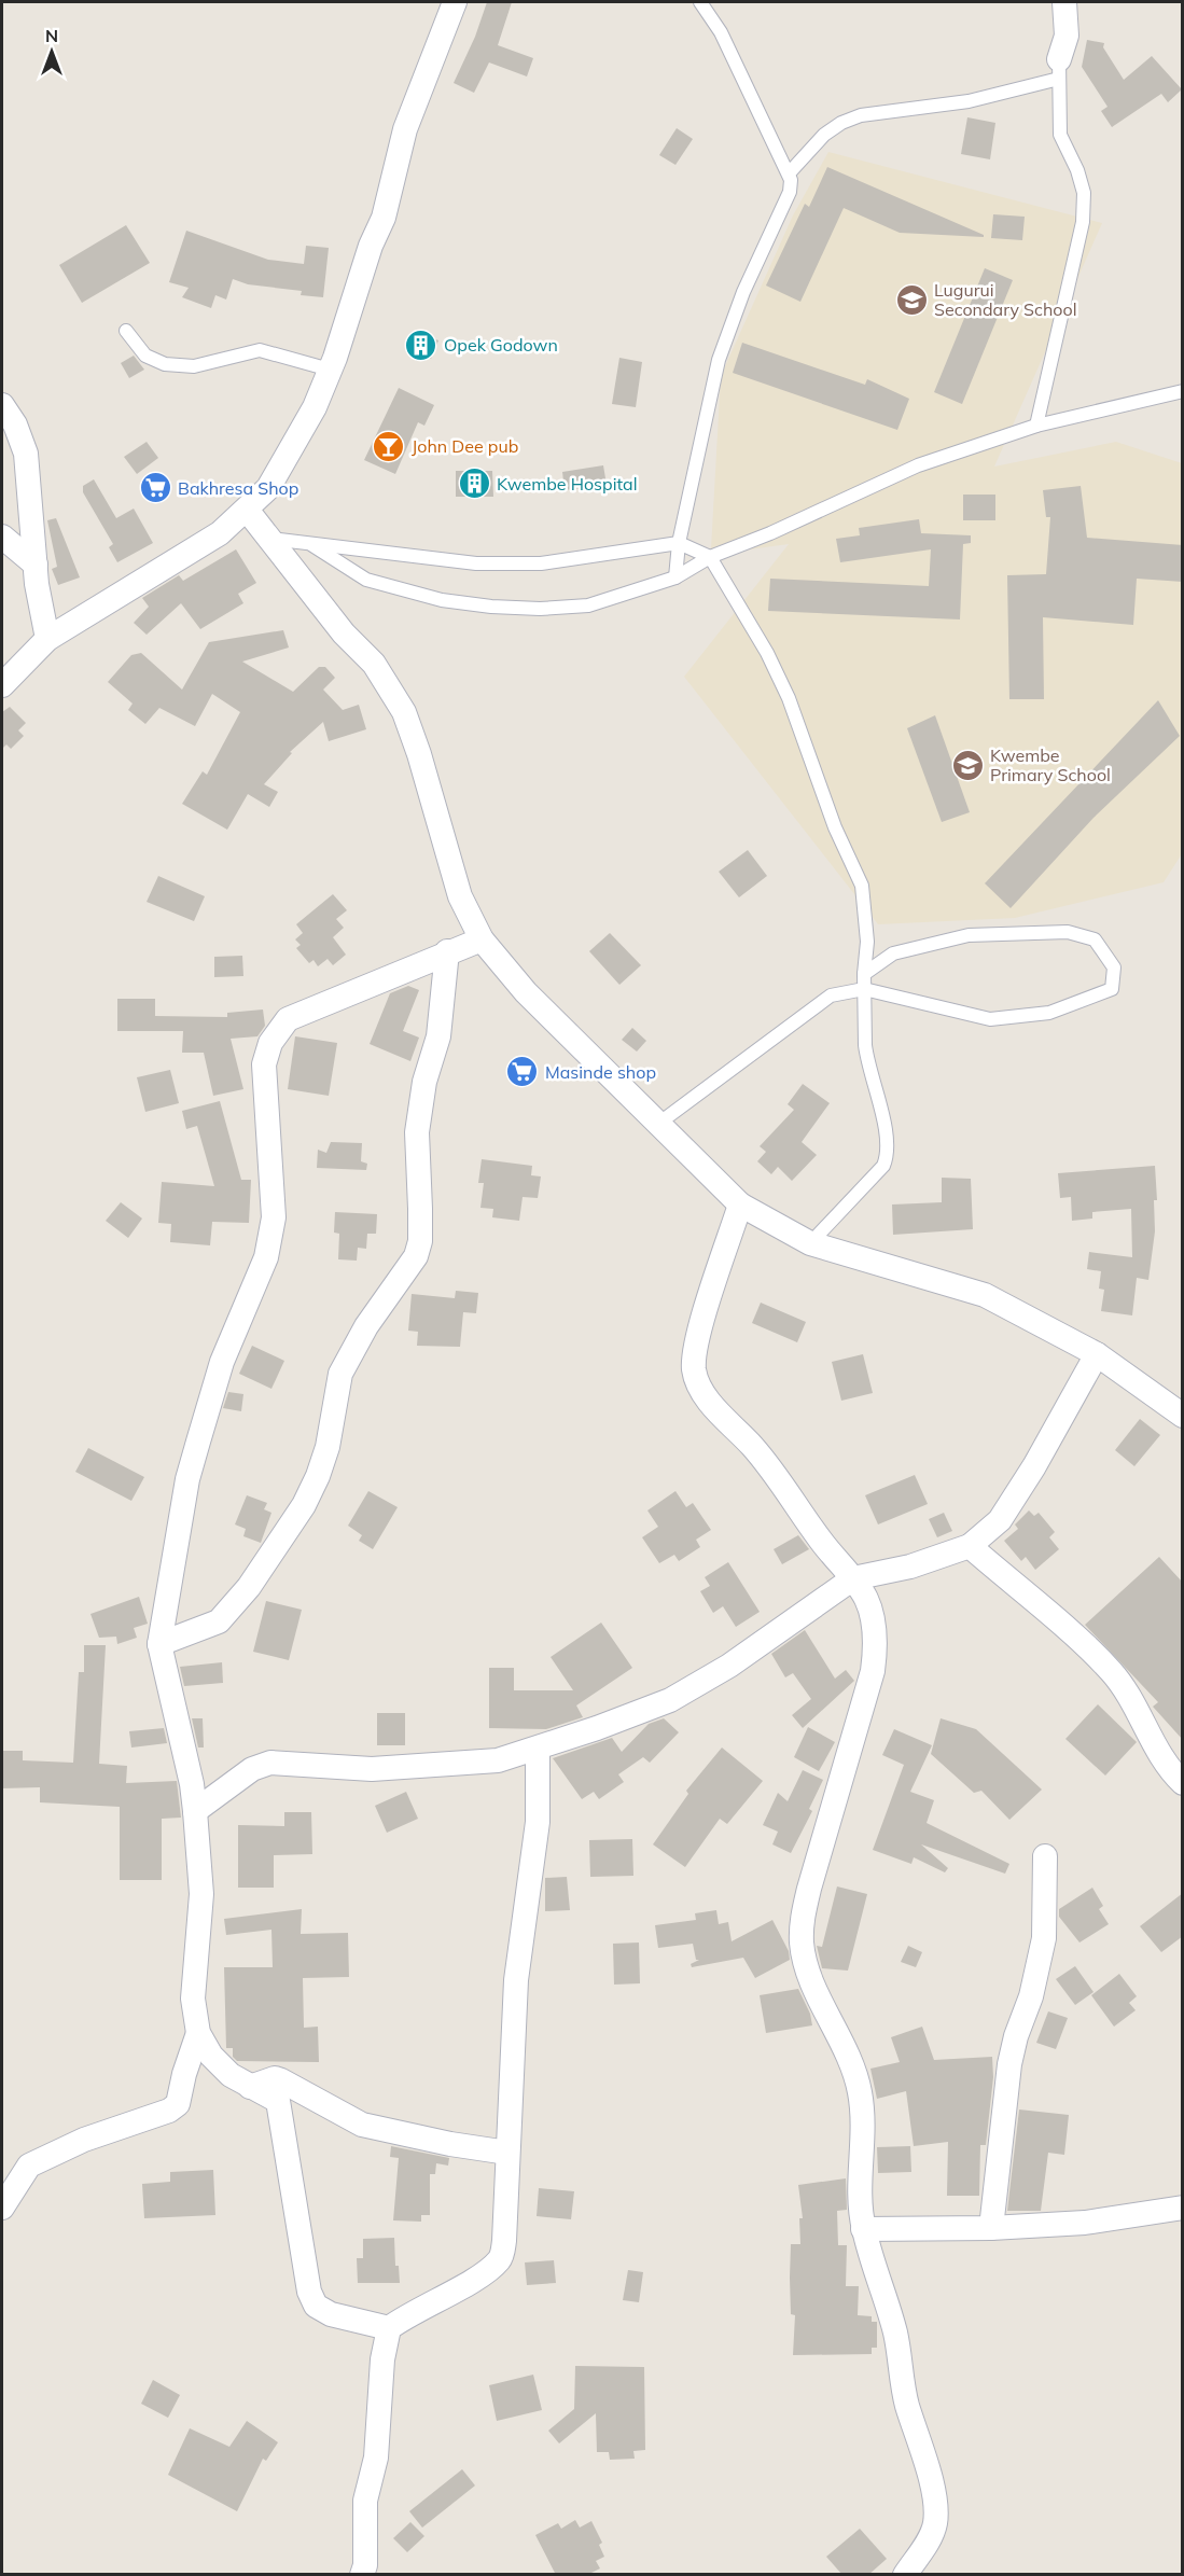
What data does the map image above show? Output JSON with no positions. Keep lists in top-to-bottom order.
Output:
{
  "places": {
    "school or university": ["Lugurui Secondary School", "Kwembe Primary School"],
    "building": ["Opek Godown", "Kwembe Hospital"],
    "bar": ["John Dee pub"],
    "supermarket": ["Bakhresa Shop", "Masinde shop"]
  },
  "north": "top"
}
